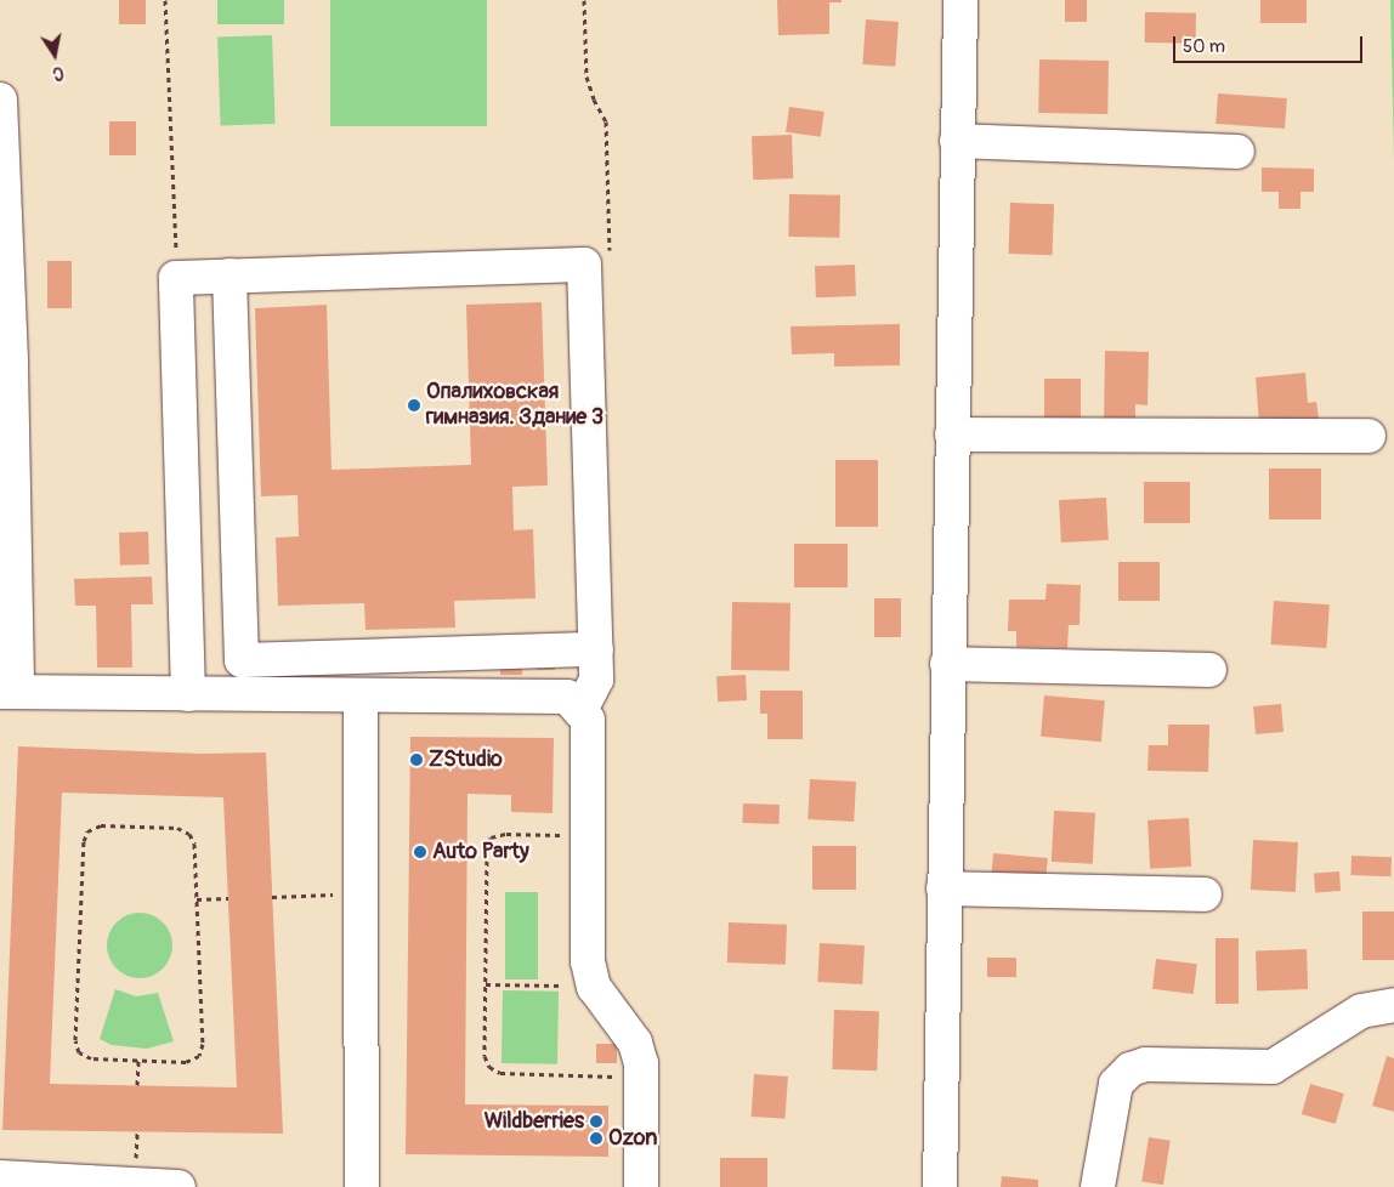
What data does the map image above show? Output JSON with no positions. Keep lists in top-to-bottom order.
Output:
{
  "places": [
    "Опалиховская гимназия. Здание 3",
    "ZStudio",
    "Auto Party",
    "Wildberries",
    "Ozon"
  ],
  "scale_bar": "50 m",
  "north": "bottom"
}
